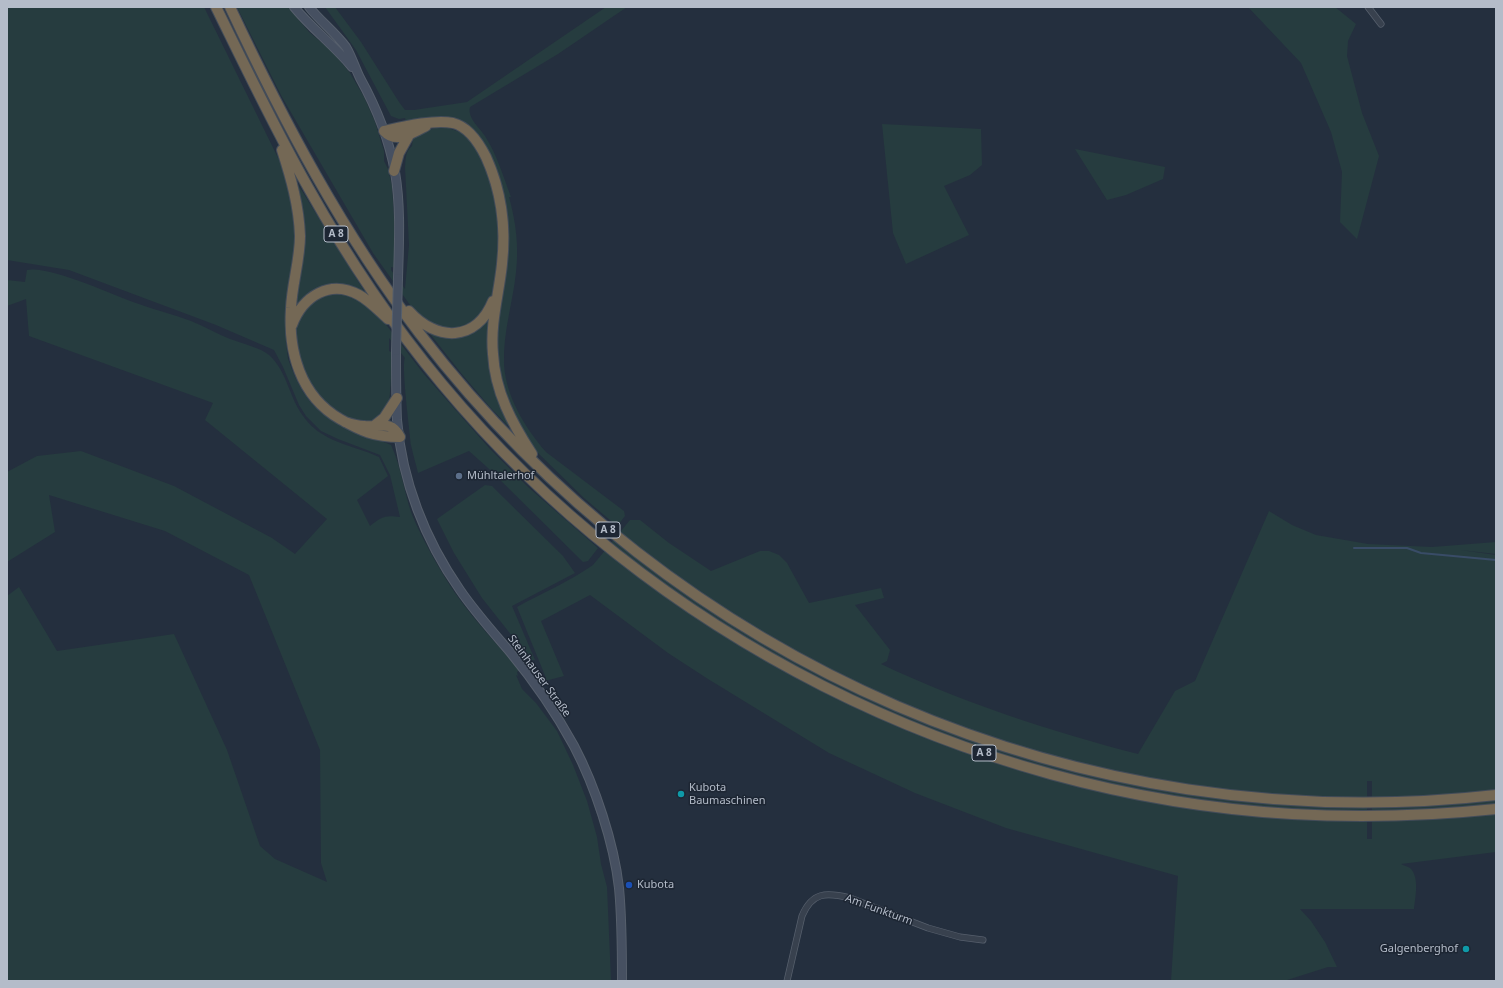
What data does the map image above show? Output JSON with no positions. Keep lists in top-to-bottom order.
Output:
{
  "streets": {
    "highway": ["A 8"],
    "main road": ["Steinhauser Straße"],
    "street": ["Am Funkturm"]
  },
  "places": [
    "Mühltalerhof",
    "Kubota Baumaschinen",
    "Kubota",
    "Galgenberghof"
  ]
}
